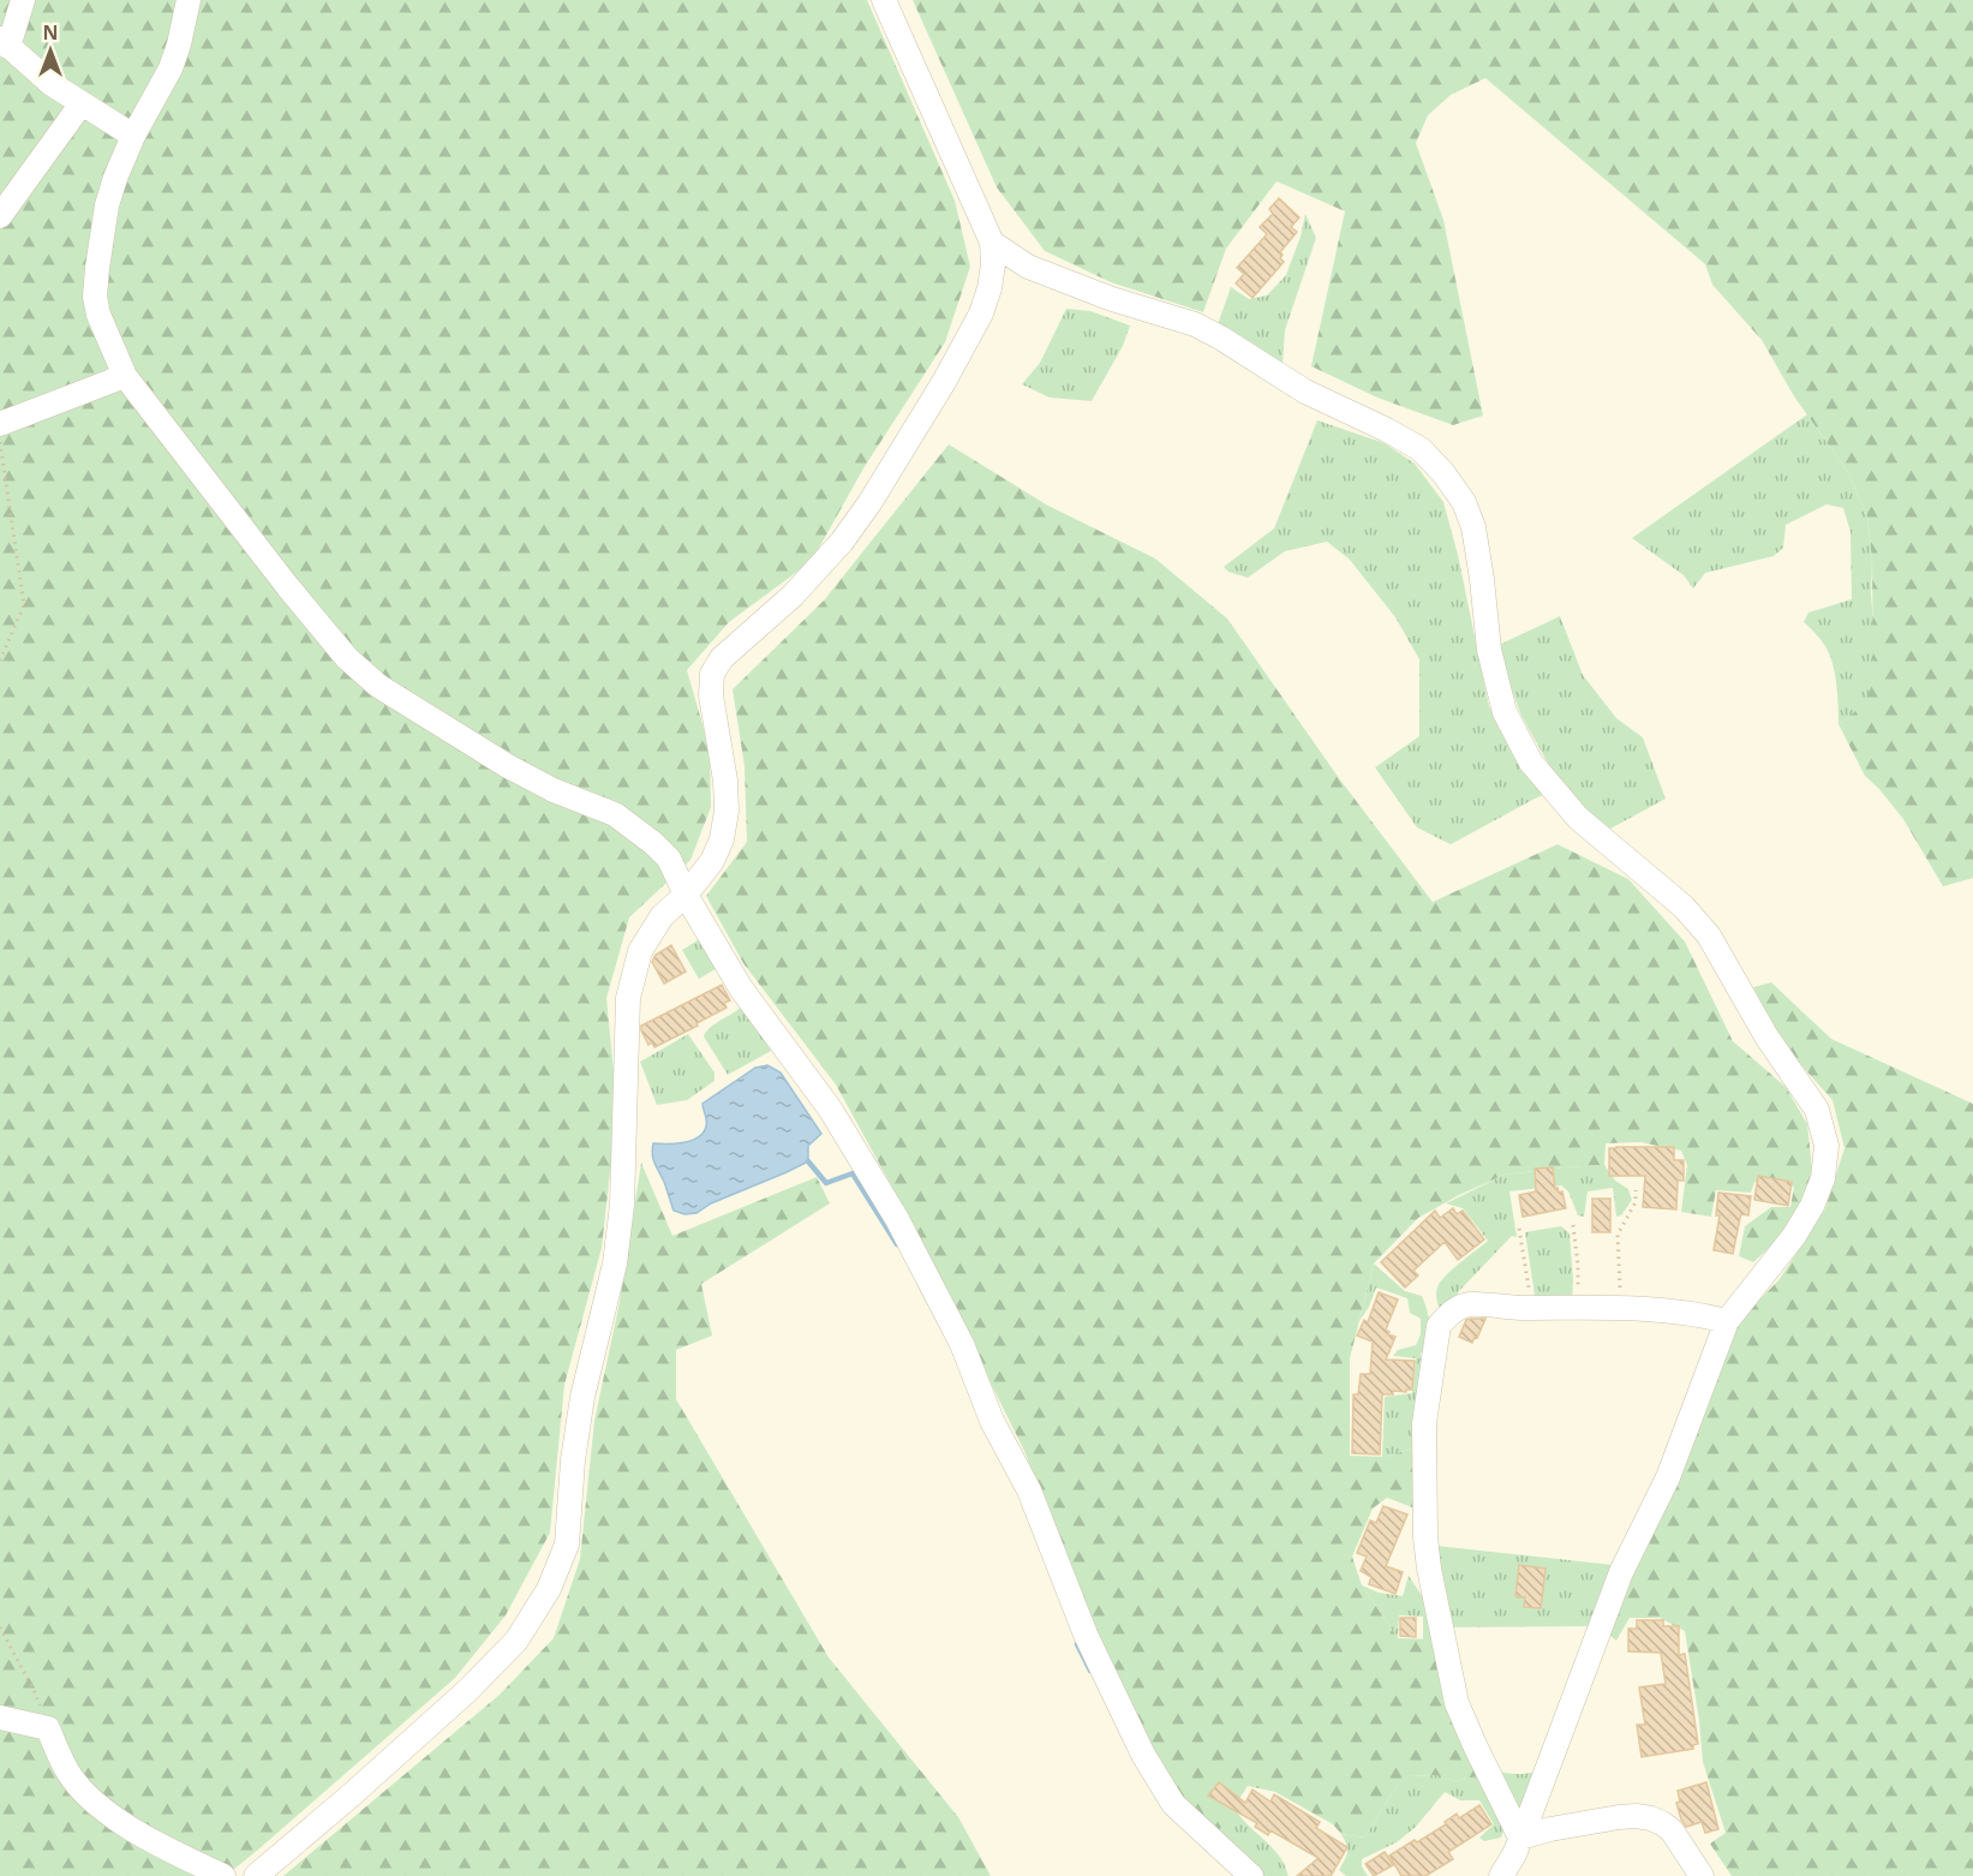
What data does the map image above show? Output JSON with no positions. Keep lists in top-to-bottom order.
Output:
{
  "north": "top"
}
